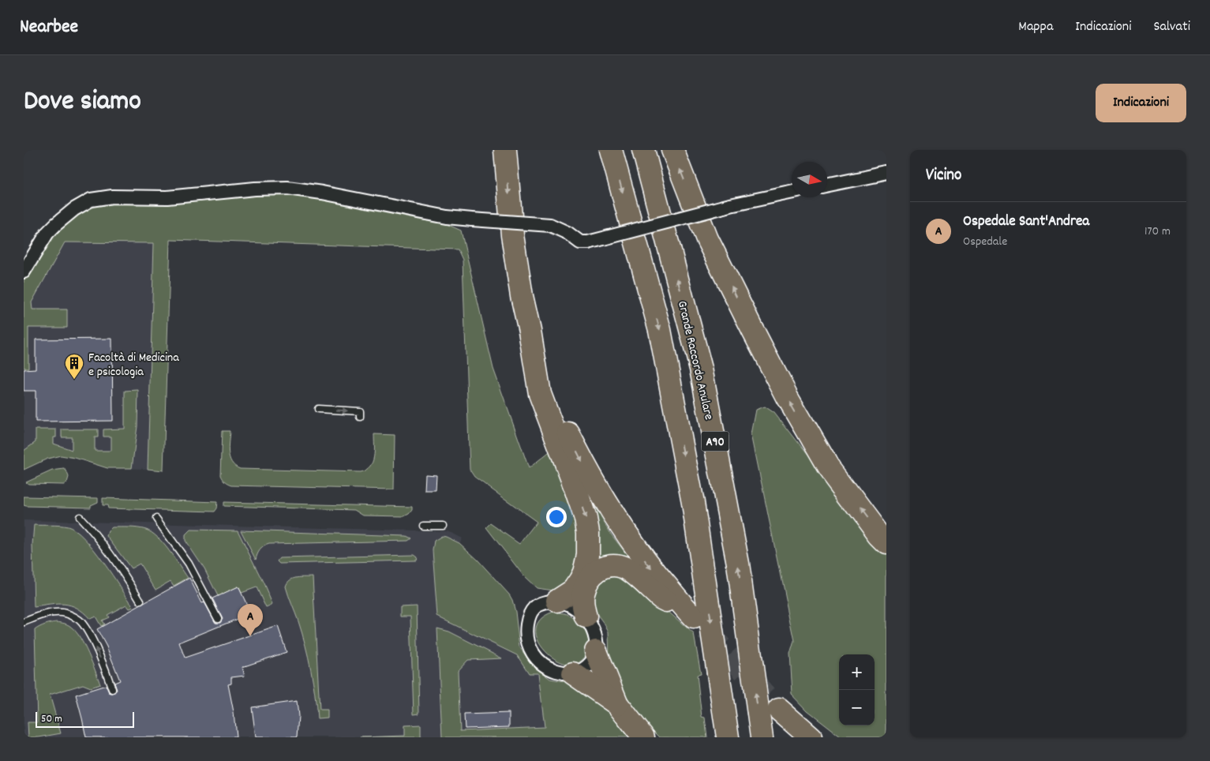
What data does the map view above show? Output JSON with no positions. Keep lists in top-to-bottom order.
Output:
{
  "streets": {
    "highway": ["Grande Raccordo Anulare", "A90"]
  },
  "places": {
    "building": ["Facoltà di Medicina e psicologia"]
  },
  "scale_bar": "50 m",
  "north": "right",
  "page": {
    "header": "Nearbee",
    "nav": ["Mappa", "Indicazioni", "Salvati"],
    "title": "Dove siamo",
    "buttons": "Indicazioni",
    "heading": "Vicino",
    "list": [
      {
        "mark": "A",
        "name": "Ospedale Sant'Andrea",
        "note": "Ospedale",
        "value": "170 m"
      }
    ],
    "pins": "A",
    "map_buttons": ["+", "−"],
    "scale": "50 m"
  }
}
